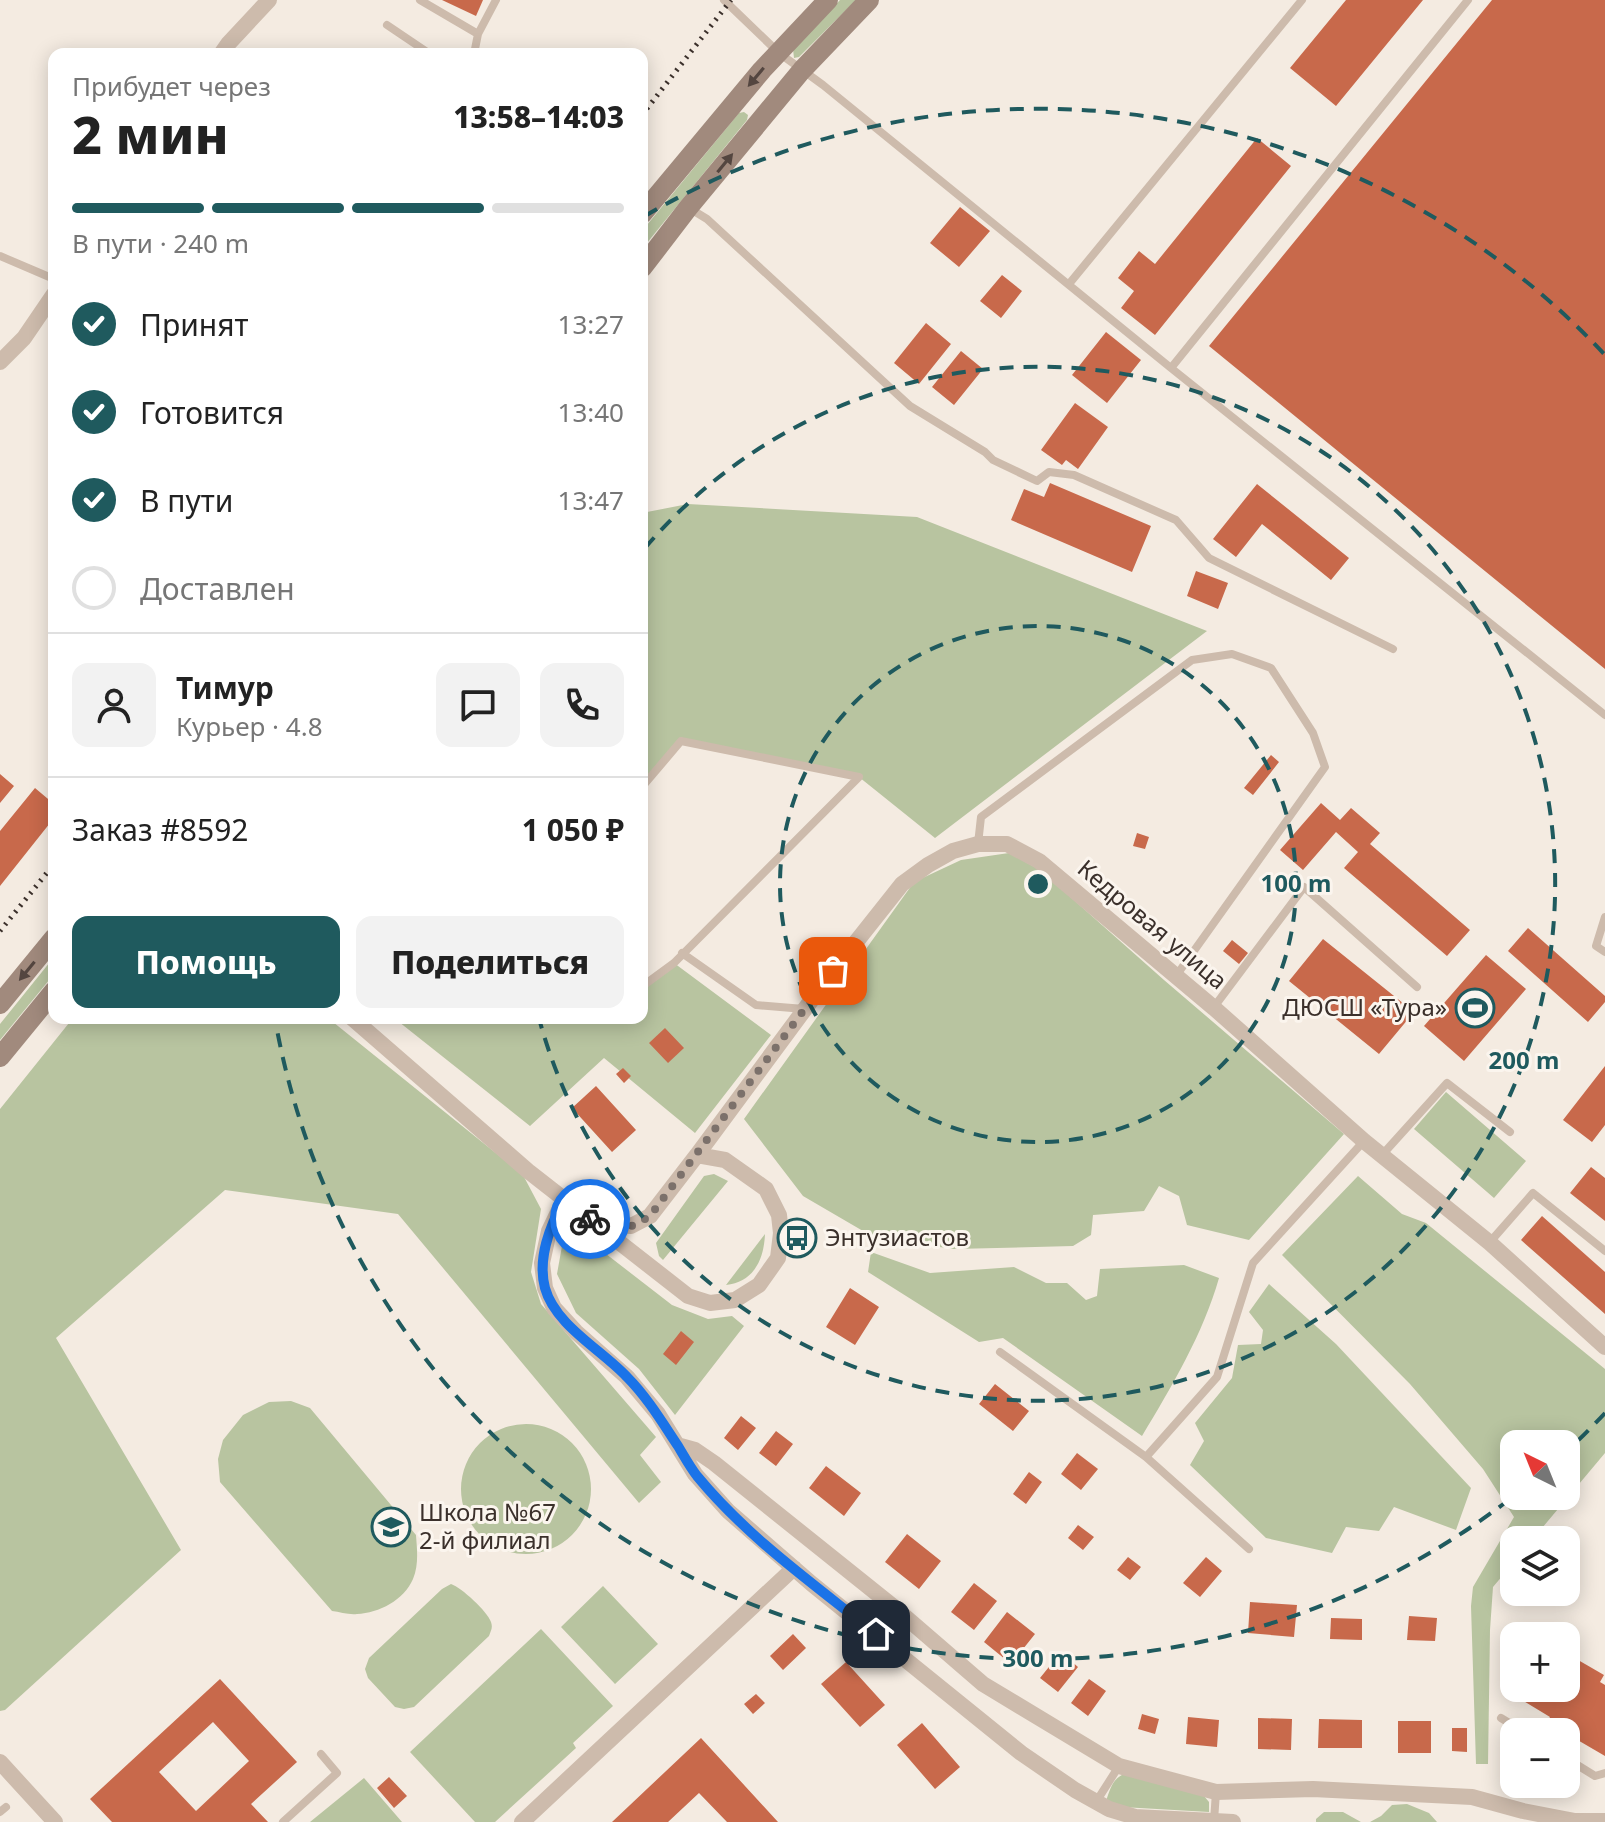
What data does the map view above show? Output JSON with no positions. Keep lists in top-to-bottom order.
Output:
{
  "streets": {
    "street": ["Кедровая улица"]
  },
  "places": {
    "sports": ["ДЮСШ «Тура»"],
    "bus stop": ["Энтузиастов"],
    "school or university": ["Школа №67 2-й филиал"]
  },
  "north": "top left",
  "page": {
    "heading": ["2 мин", "Прибудет через", "13:58–14:03"],
    "panel": [
      "Тимур",
      "Курьер · 4.8",
      "Заказ #8592",
      "1 050 ₽"
    ],
    "bar": "В пути · 240 m",
    "list": [
      ["Принят", "13:27"],
      ["Готовится", "13:40"],
      ["В пути", "13:47"],
      "Доставлен"
    ],
    "buttons": ["Помощь", "Поделиться"],
    "map_buttons": ["+", "−"]
  },
  "rings": ["100 m", "200 m", "300 m"]
}
